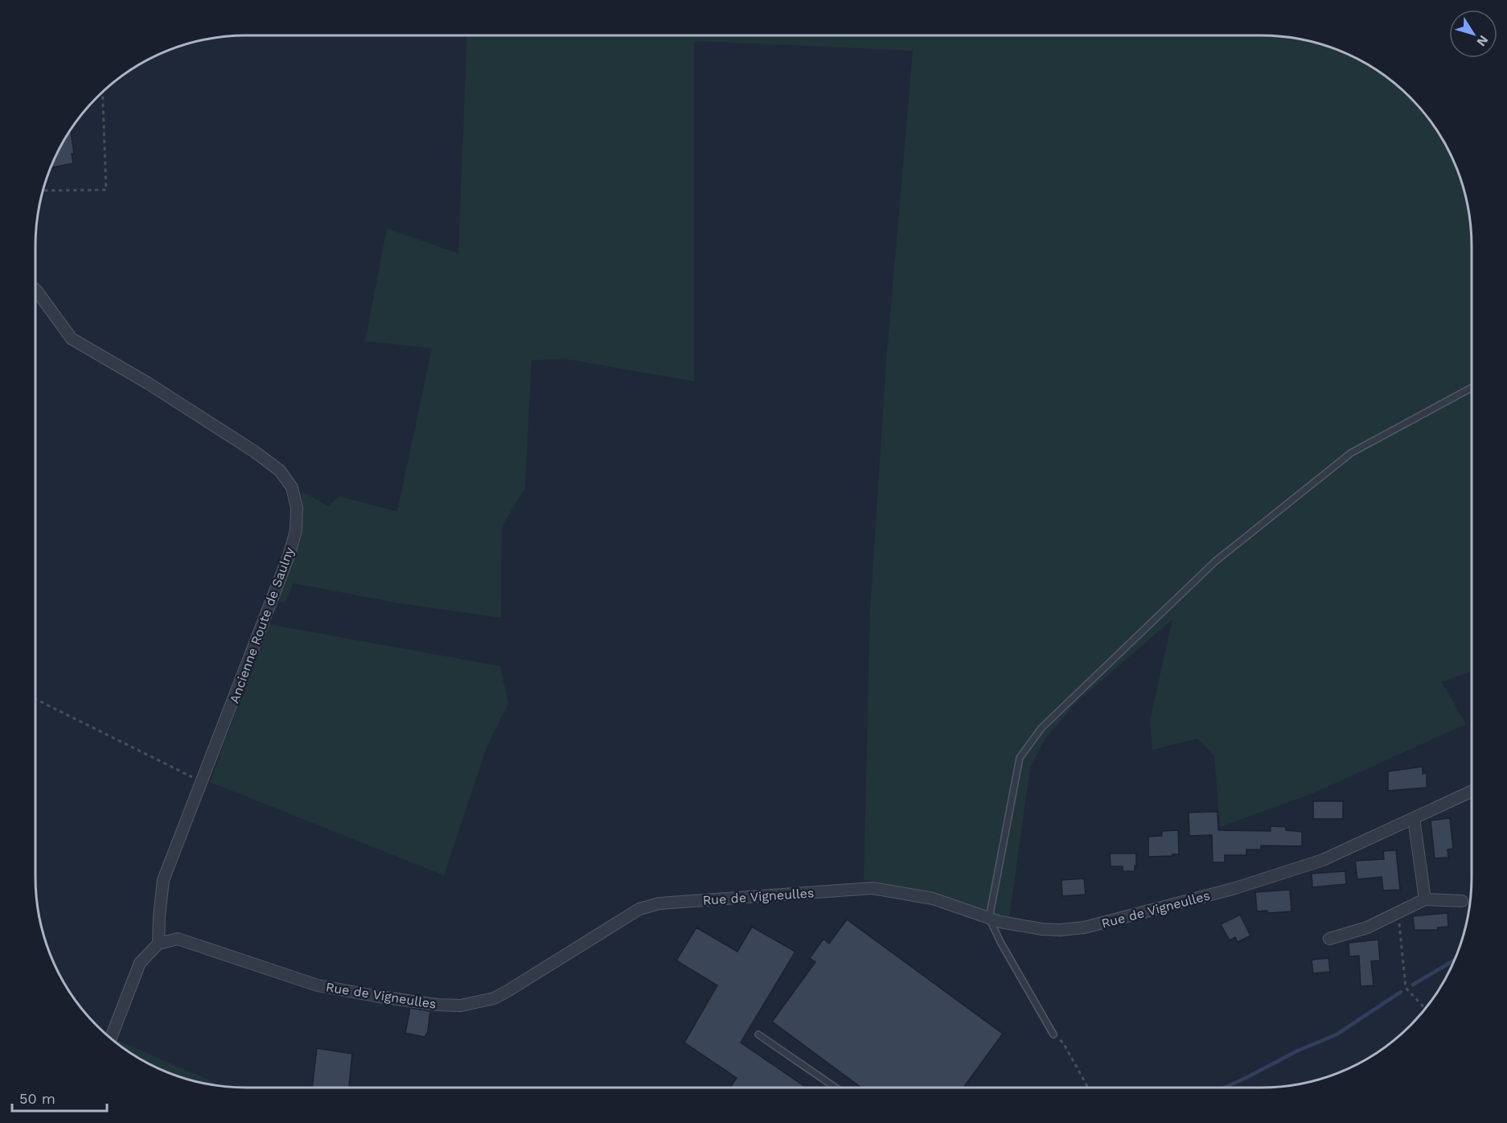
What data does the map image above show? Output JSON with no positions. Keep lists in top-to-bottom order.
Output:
{
  "streets": {
    "street": ["Ancienne Route de Saulny", "Rue de Vigneulles"]
  },
  "crossings": [
    ["Ancienne Route de Saulny", "Rue de Vigneulles"]
  ],
  "scale_bar": "50 m",
  "north": "bottom right"
}
